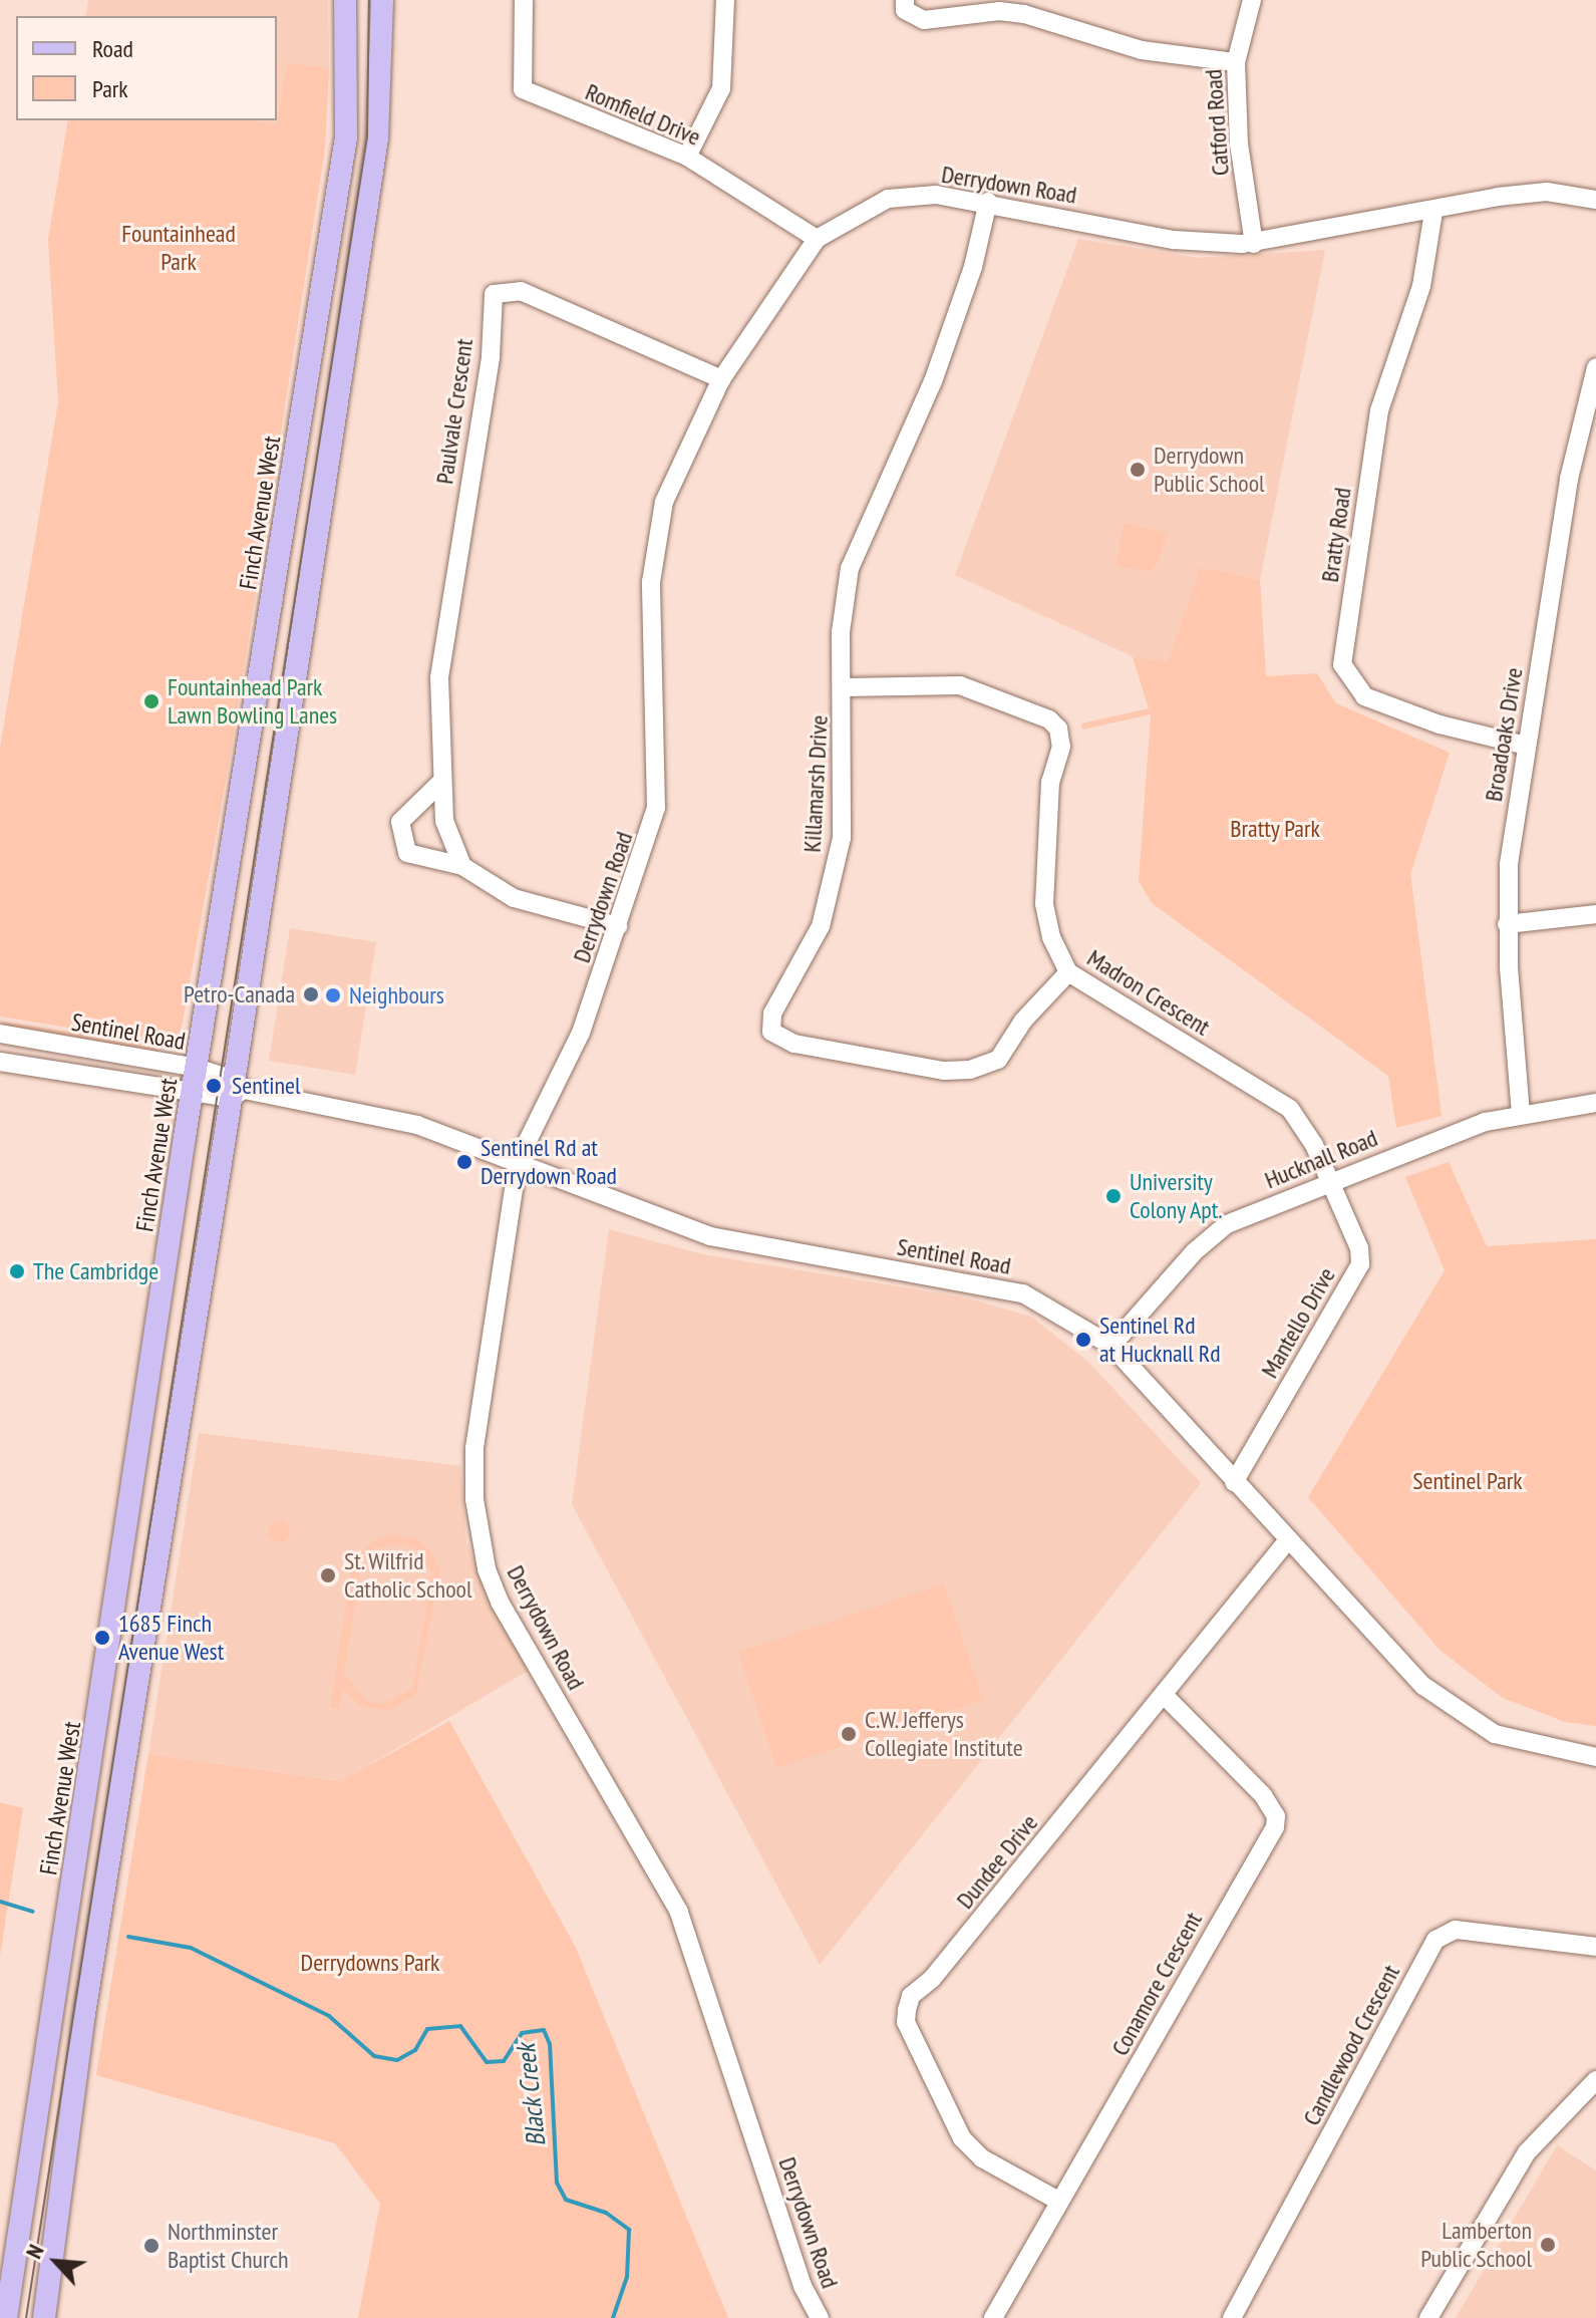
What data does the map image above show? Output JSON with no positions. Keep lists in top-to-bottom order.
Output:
{
  "streets": {
    "main road": ["Finch Avenue West"],
    "street": [
      "Romfield Drive",
      "Catford Road",
      "Derrydown Road",
      "Paulvale Crescent",
      "Bratty Road",
      "Broadoaks Drive",
      "Killamarsh Drive",
      "Madron Crescent",
      "Sentinel Road",
      "Hucknall Road",
      "Mantello Drive",
      "Dundee Drive",
      "Conamore Crescent",
      "Candlewood Crescent"
    ]
  },
  "crossings": [
    ["Romfield Drive", "Derrydown Road"],
    ["Catford Road", "Derrydown Road"],
    ["Derrydown Road", "Paulvale Crescent"],
    ["Derrydown Road", "Bratty Road"],
    ["Derrydown Road", "Killamarsh Drive"],
    ["Derrydown Road", "Sentinel Road"],
    ["Finch Avenue West", "Sentinel Road"],
    ["Bratty Road", "Broadoaks Drive"],
    ["Broadoaks Drive", "Hucknall Road"],
    ["Killamarsh Drive", "Madron Crescent"],
    ["Madron Crescent", "Hucknall Road"],
    ["Madron Crescent", "Mantello Drive"],
    ["Sentinel Road", "Hucknall Road"],
    ["Sentinel Road", "Mantello Drive"],
    ["Sentinel Road", "Dundee Drive"],
    ["Hucknall Road", "Mantello Drive"],
    ["Dundee Drive", "Conamore Crescent"]
  ],
  "water": ["Black Creek"],
  "parks": [
    "Fountainhead Park",
    "Bratty Park",
    "Sentinel Park",
    "Derrydowns Park"
  ],
  "places": [
    "Derrydown Public School",
    "Fountainhead Park Lawn Bowling Lanes",
    "Petro-Canada",
    "Neighbours",
    "Sentinel",
    "Sentinel Rd at Derrydown Road",
    "University Colony Apt.",
    "The Cambridge",
    "Sentinel Rd at Hucknall Rd",
    "St. Wilfrid Catholic School",
    "1685 Finch Avenue West",
    "C.W. Jefferys Collegiate Institute",
    "Lamberton Public School",
    "Northminster Baptist Church"
  ],
  "legend": ["Road", "Park"],
  "north": "top left"
}
